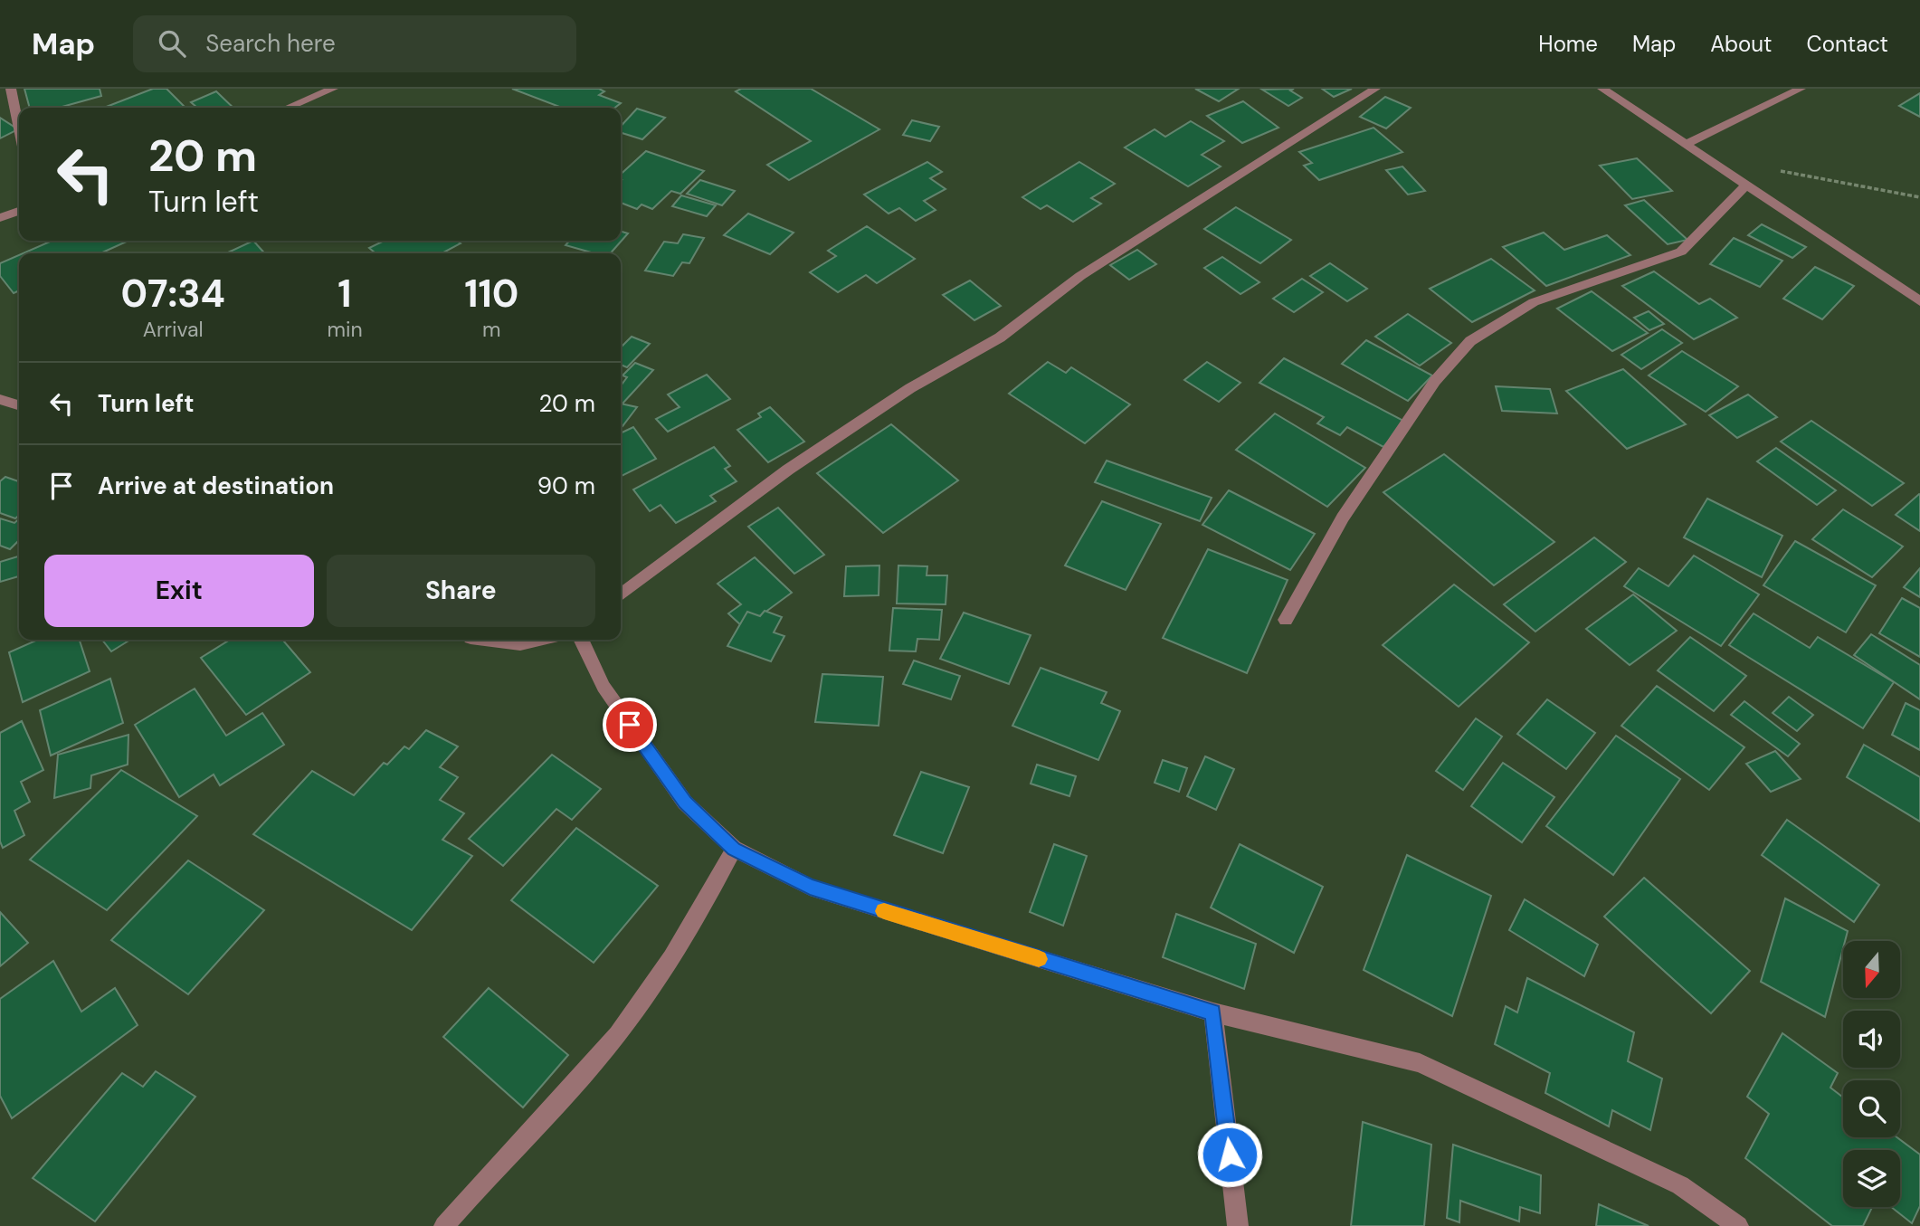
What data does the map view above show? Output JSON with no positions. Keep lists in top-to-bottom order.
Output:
{
  "north": "bottom",
  "page": {
    "header": "Map",
    "search": "Search here",
    "nav": [
      "Home",
      "Map",
      "About",
      "Contact"
    ],
    "turn": ["20 m", "Turn left"],
    "eta": [
      "07:34",
      "Arrival",
      "1",
      "min",
      "110",
      "m"
    ],
    "list": [
      {
        "name": "Turn left",
        "value": "20 m"
      },
      {
        "name": "Arrive at destination",
        "value": "90 m"
      }
    ],
    "buttons": ["Exit", "Share"]
  }
}
